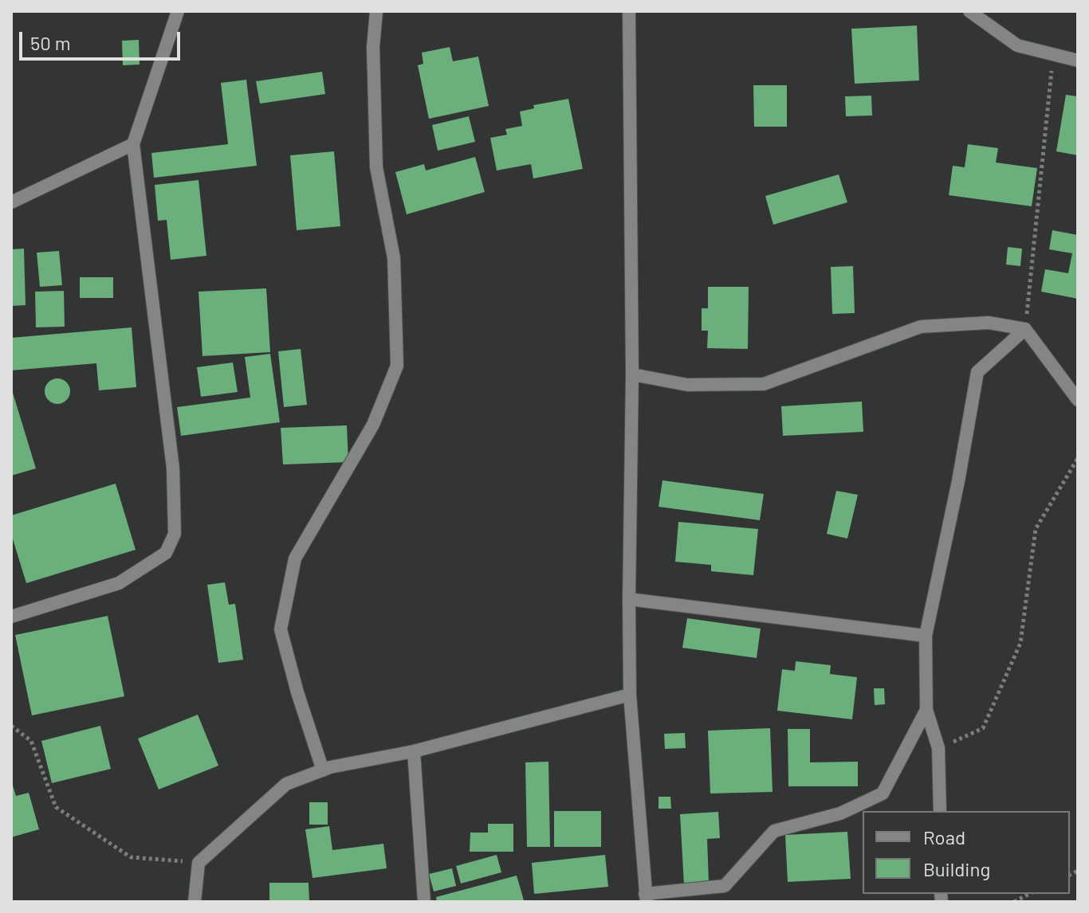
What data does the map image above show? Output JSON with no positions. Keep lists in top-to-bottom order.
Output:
{
  "legend": ["Road", "Building"],
  "scale_bar": "50 m"
}
